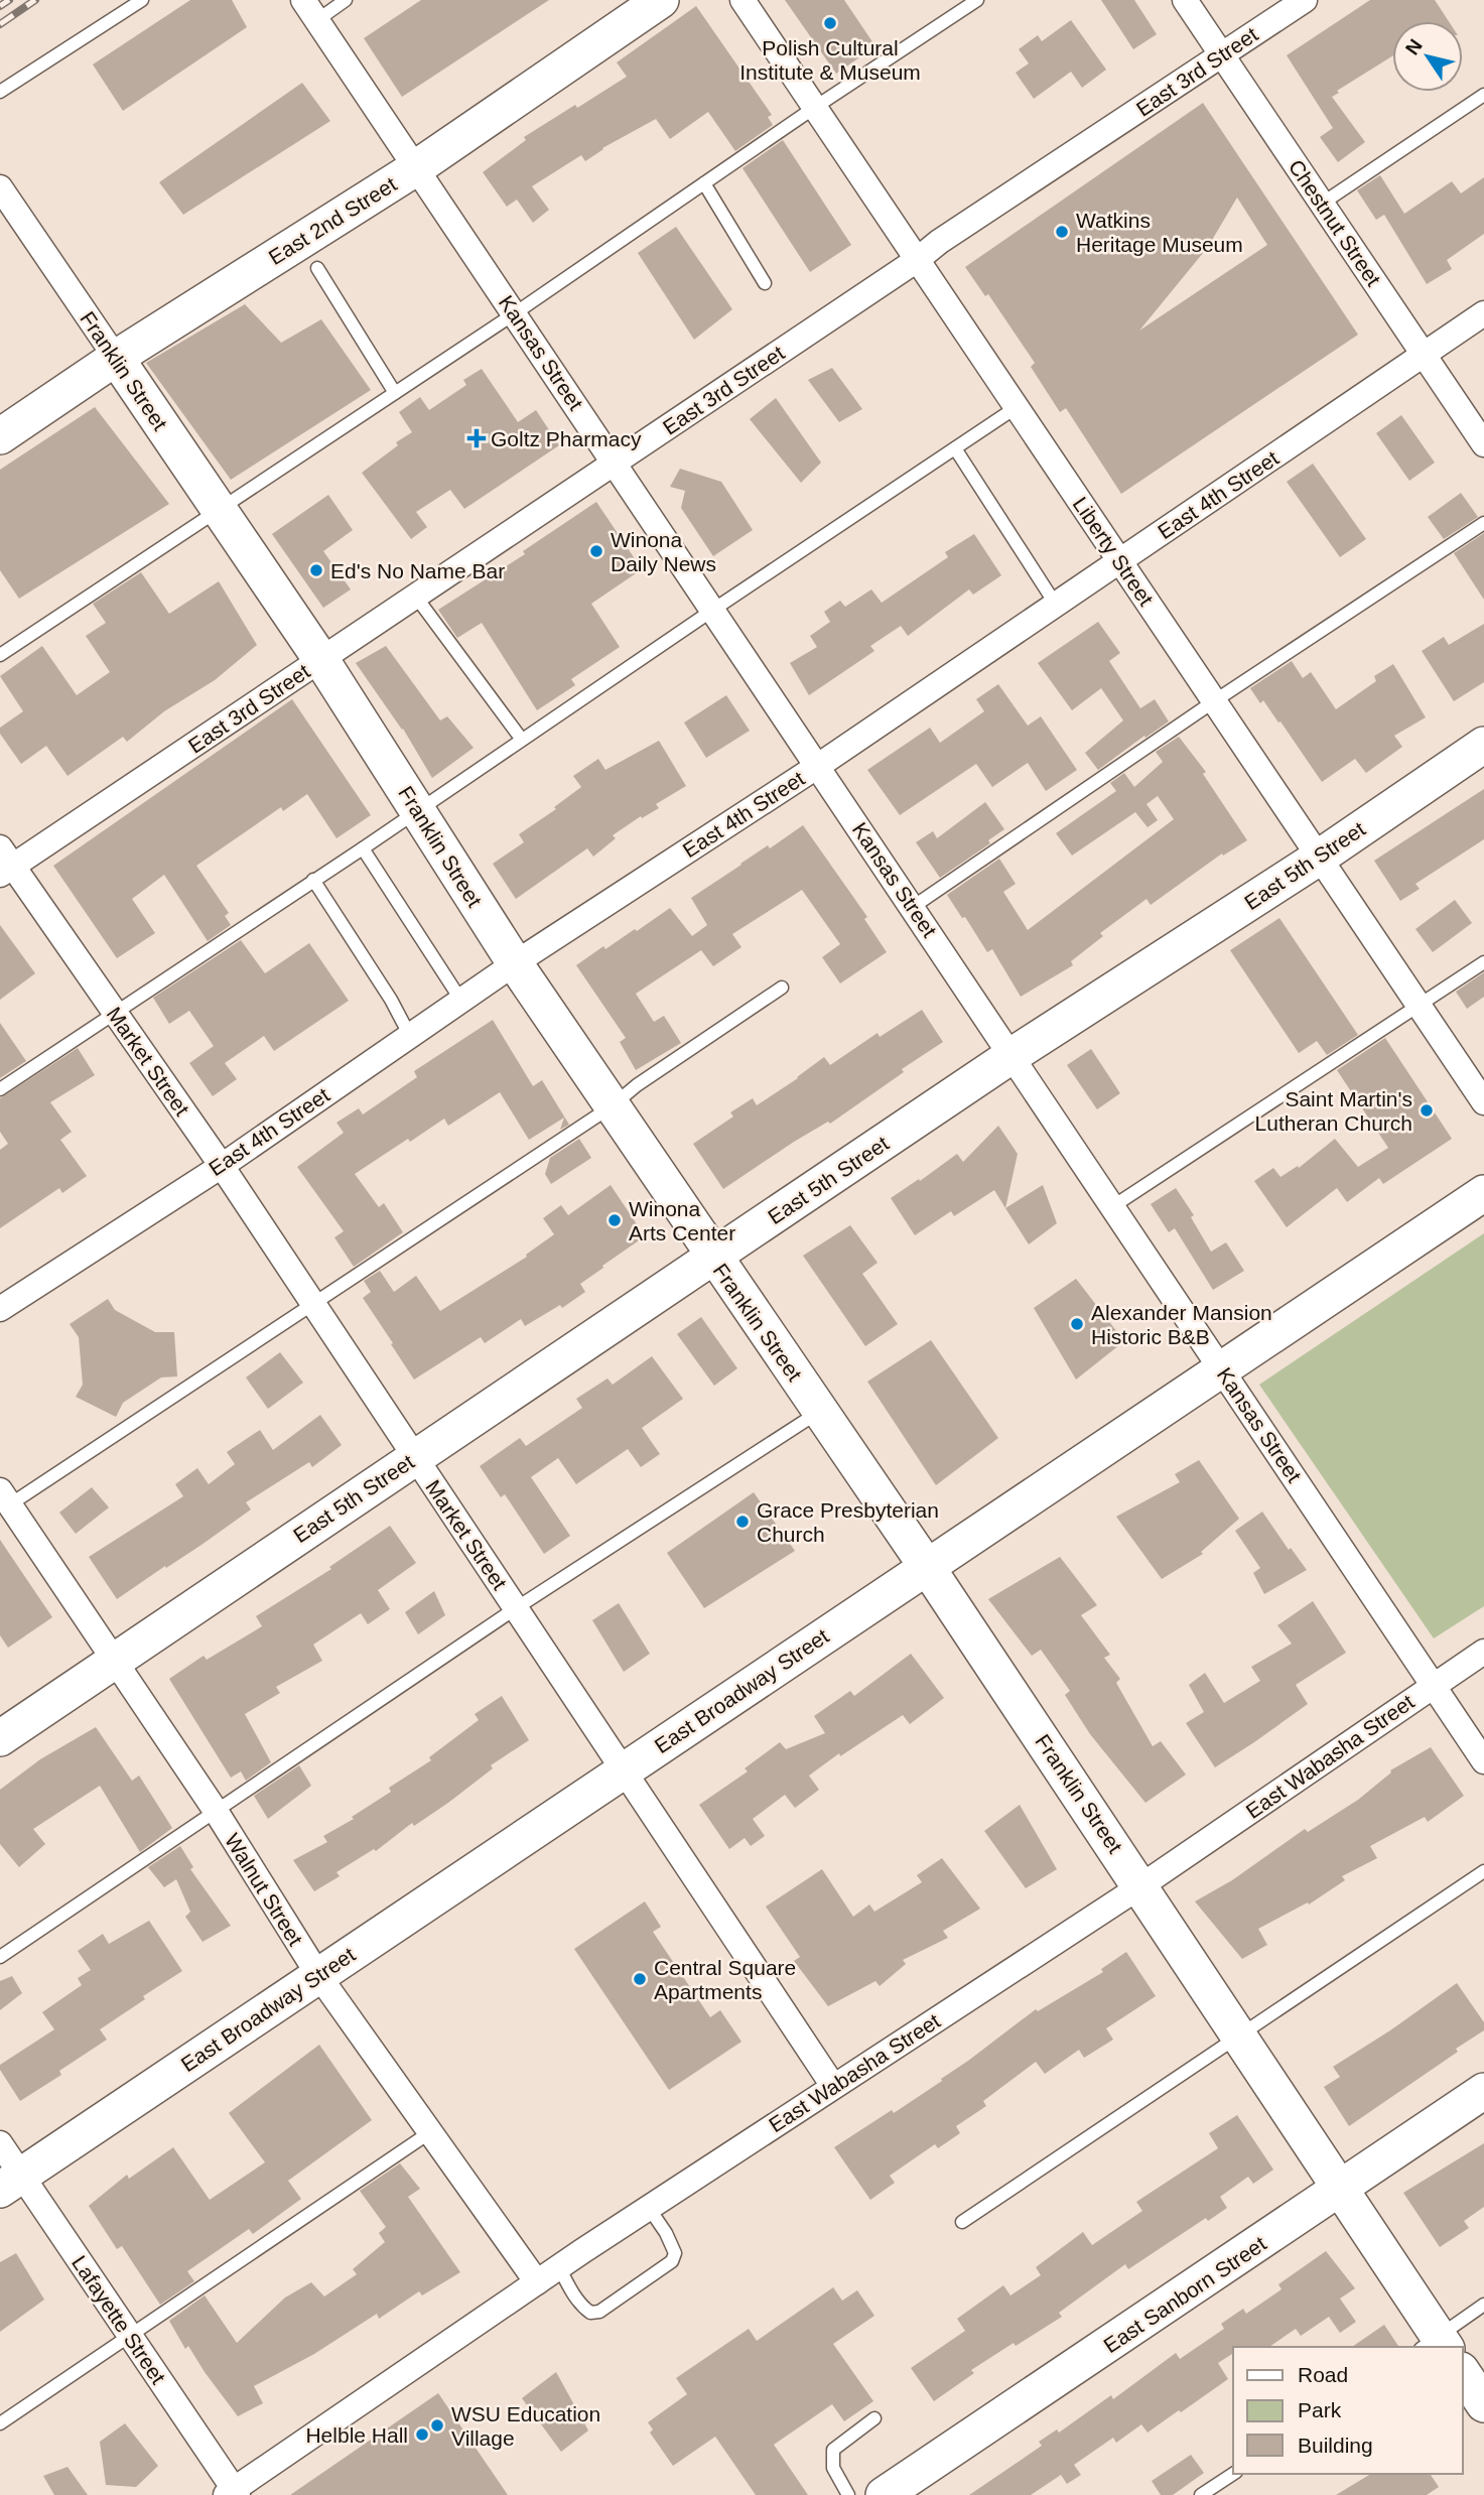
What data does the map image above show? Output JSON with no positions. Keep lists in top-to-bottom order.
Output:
{
  "streets": {
    "street": [
      "East 3rd Street",
      "East 2nd Street",
      "Chestnut Street",
      "Kansas Street",
      "Franklin Street",
      "East 4th Street",
      "Liberty Street",
      "East 5th Street",
      "Market Street",
      "East Broadway Street",
      "East Wabasha Street",
      "Walnut Street",
      "East Sanborn Street",
      "Lafayette Street"
    ]
  },
  "crossings": [
    ["East 3rd Street", "Chestnut Street"],
    ["East 3rd Street", "Kansas Street"],
    ["East 3rd Street", "Franklin Street"],
    ["East 3rd Street", "Liberty Street"],
    ["East 3rd Street", "Market Street"],
    ["East 2nd Street", "Kansas Street"],
    ["East 2nd Street", "Franklin Street"],
    ["Chestnut Street", "East 4th Street"],
    ["Kansas Street", "East 4th Street"],
    ["Kansas Street", "East 5th Street"],
    ["Kansas Street", "East Broadway Street"],
    ["Kansas Street", "East Wabasha Street"],
    ["Franklin Street", "East 4th Street"],
    ["Franklin Street", "East 5th Street"],
    ["Franklin Street", "East Broadway Street"],
    ["Franklin Street", "East Wabasha Street"],
    ["Franklin Street", "East Sanborn Street"],
    ["East 4th Street", "Liberty Street"],
    ["East 4th Street", "Market Street"],
    ["Liberty Street", "East 5th Street"],
    ["East 5th Street", "Market Street"],
    ["East 5th Street", "Walnut Street"],
    ["Market Street", "East Broadway Street"],
    ["Market Street", "East Wabasha Street"],
    ["East Broadway Street", "Walnut Street"],
    ["East Broadway Street", "Lafayette Street"],
    ["East Wabasha Street", "Walnut Street"],
    ["East Wabasha Street", "Lafayette Street"]
  ],
  "places": {
    "other": [
      "Polish Cultural Institute & Museum",
      "Watkins Heritage Museum",
      "Winona Daily News",
      "Ed's No Name Bar",
      "Saint Martin's Lutheran Church",
      "Winona Arts Center",
      "Alexander Mansion Historic B&B",
      "Grace Presbyterian Church",
      "Central Square Apartments",
      "WSU Education Village",
      "Helble Hall"
    ],
    "health": ["Goltz Pharmacy"]
  },
  "legend": ["Road", "Park", "Building"],
  "north": "top left"
}
